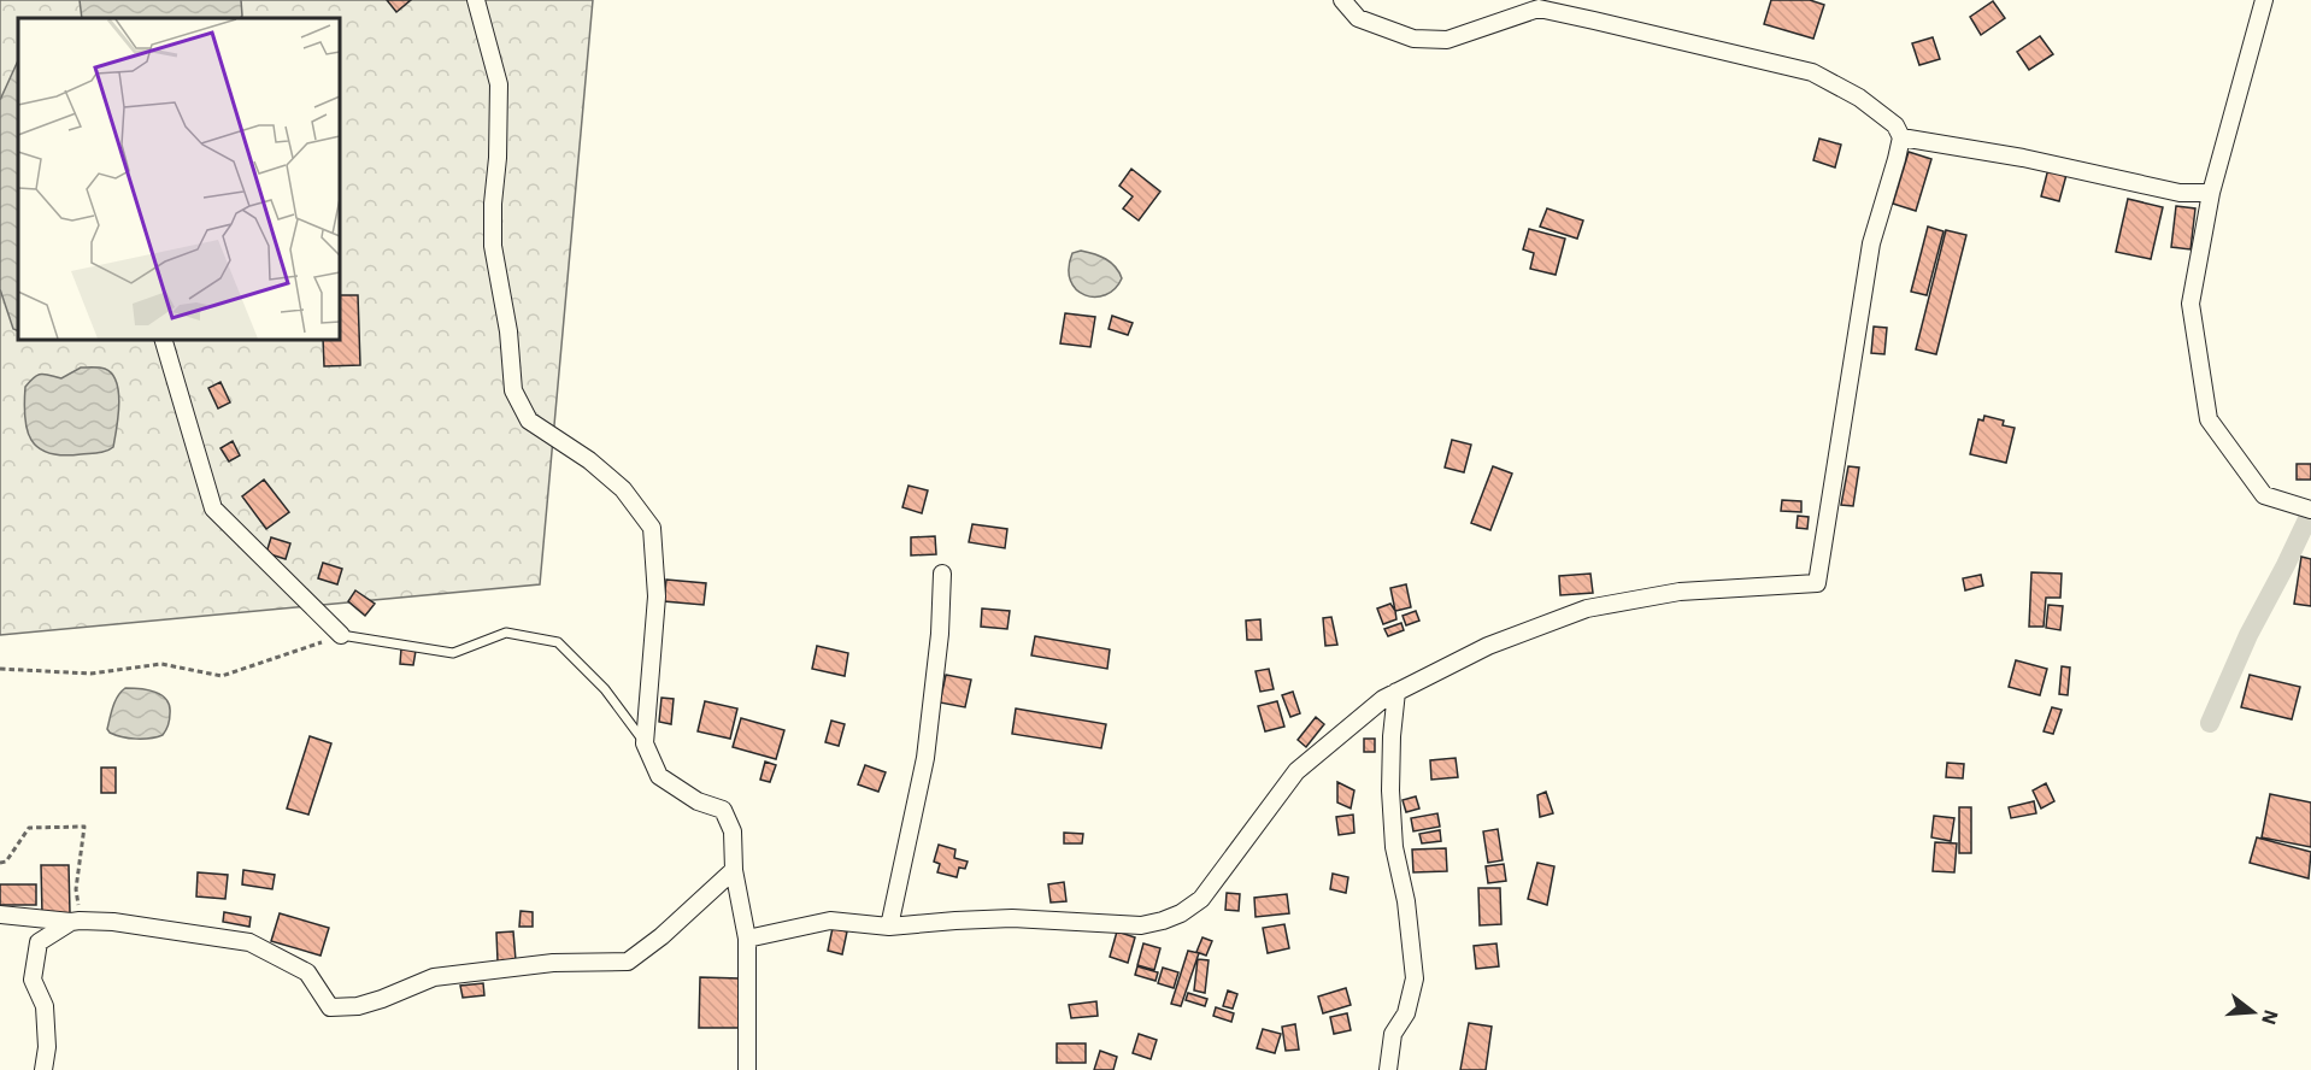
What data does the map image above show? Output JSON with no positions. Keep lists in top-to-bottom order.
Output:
{
  "north": "right"
}
